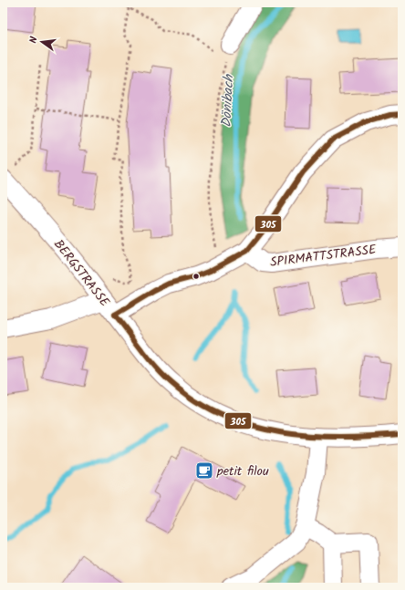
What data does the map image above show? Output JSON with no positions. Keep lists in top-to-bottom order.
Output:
{
  "streets": {
    "street": ["SPIRMATTSTRASSE", "BERGSTRASSE"]
  },
  "water": ["Dönibach"],
  "places": {
    "cafe": ["petit filou"]
  },
  "lines": ["transit line 305"],
  "north": "left"
}
